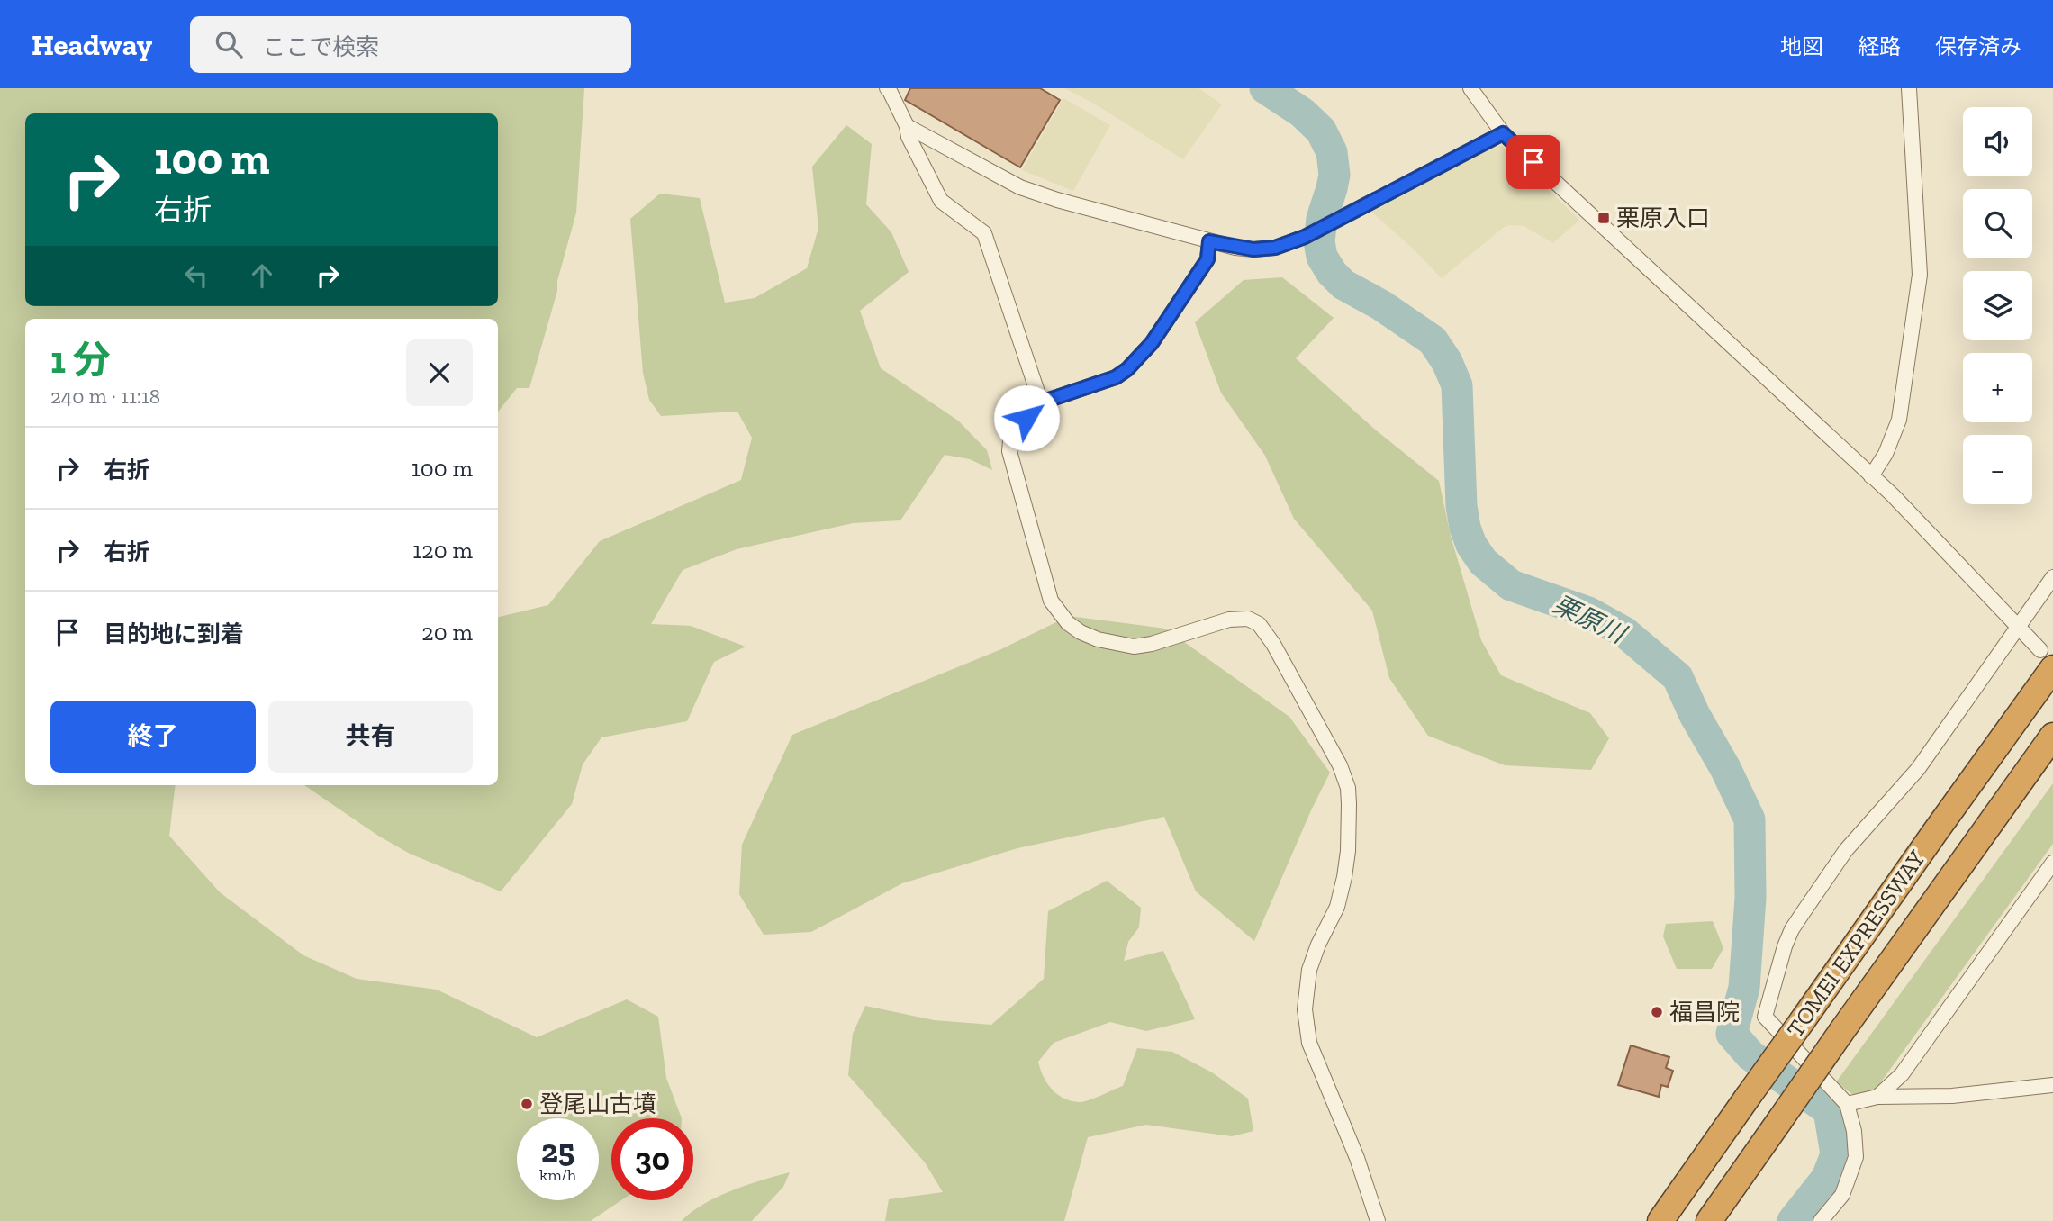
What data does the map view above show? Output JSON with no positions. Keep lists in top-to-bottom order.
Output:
{
  "streets": {
    "highway": ["TOMEI EXPRESSWAY"]
  },
  "water": ["栗原川"],
  "places": {
    "transit": ["栗原入口"],
    "other": ["福昌院", "登尾山古墳"]
  },
  "page": {
    "header": "Headway",
    "search": "ここで検索",
    "nav": ["地図", "経路", "保存済み"],
    "map_buttons": ["+", "−"],
    "turn": ["100 m", "右折"],
    "heading": ["1 分", "240 m · 11:18"],
    "list": [
      {
        "name": "右折",
        "value": "100 m"
      },
      {
        "name": "右折",
        "value": "120 m"
      },
      {
        "name": "目的地に到着",
        "value": "20 m"
      }
    ],
    "buttons": ["終了", "共有"],
    "speed": "25 km/h",
    "limit": "30"
  }
}
